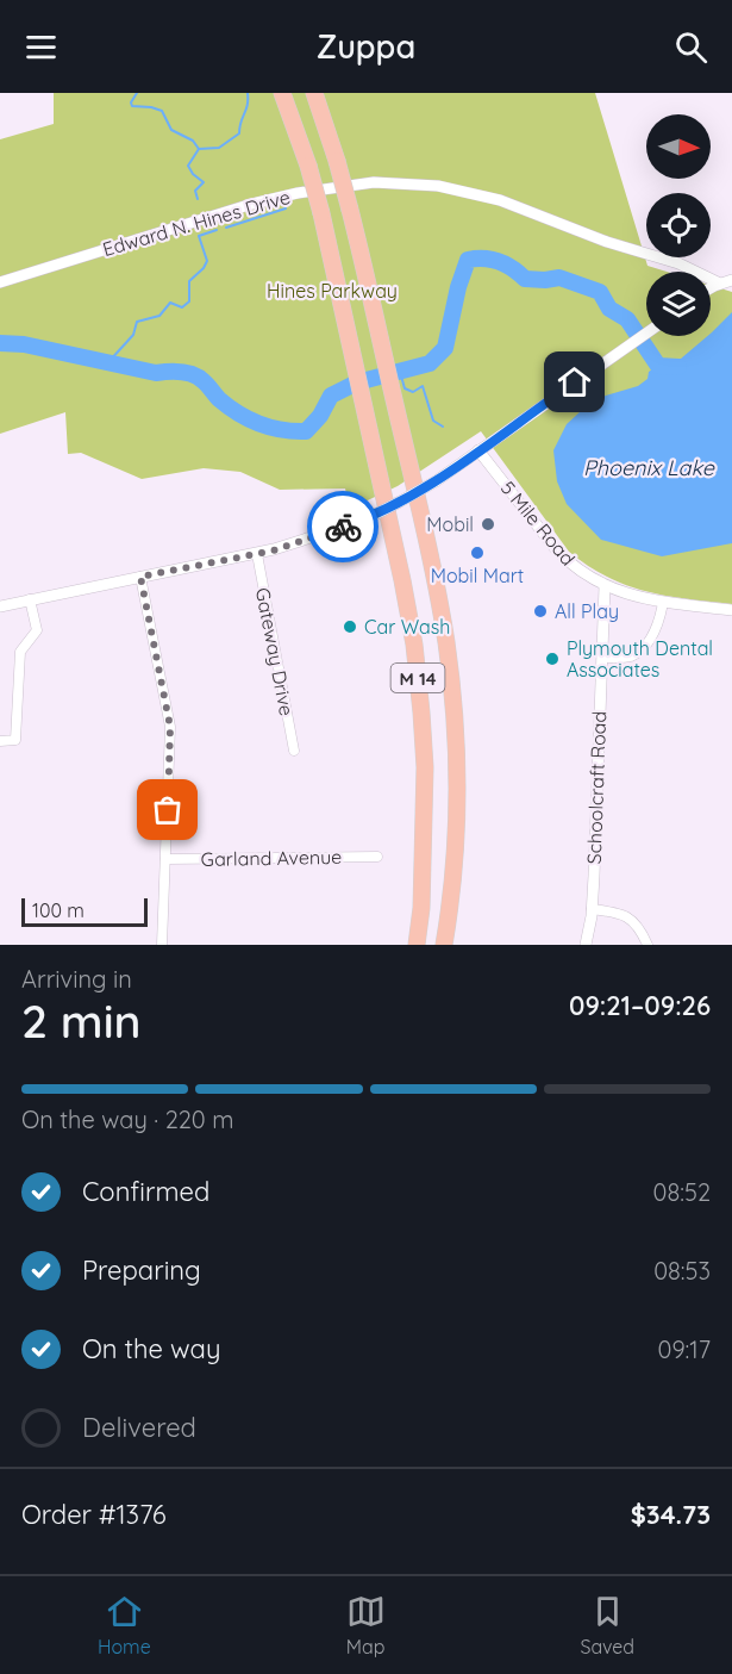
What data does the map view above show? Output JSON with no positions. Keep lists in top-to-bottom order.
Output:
{
  "streets": {
    "highway": ["M 14"],
    "street": [
      "Edward N. Hines Drive",
      "5 Mile Road",
      "Gateway Drive",
      "Schoolcraft Road",
      "Garland Avenue"
    ]
  },
  "crossings": [
    ["5 Mile Road", "Schoolcraft Road"]
  ],
  "water": ["Phoenix Lake"],
  "parks": ["Hines Parkway"],
  "places": [
    "Mobil",
    "Mobil Mart",
    "All Play",
    "Car Wash",
    "Plymouth Dental Associates"
  ],
  "scale_bar": "100 m",
  "north": "right",
  "page": {
    "header": "Zuppa",
    "scale": "100 m",
    "heading": ["2 min", "Arriving in", "09:21–09:26"],
    "panel": ["Order #1376", "$34.73"],
    "bar": "On the way · 220 m",
    "list": [
      ["Confirmed", "08:52"],
      ["Preparing", "08:53"],
      ["On the way", "09:17"],
      "Delivered"
    ],
    "tabs": ["Home", "Map", "Saved"]
  }
}
